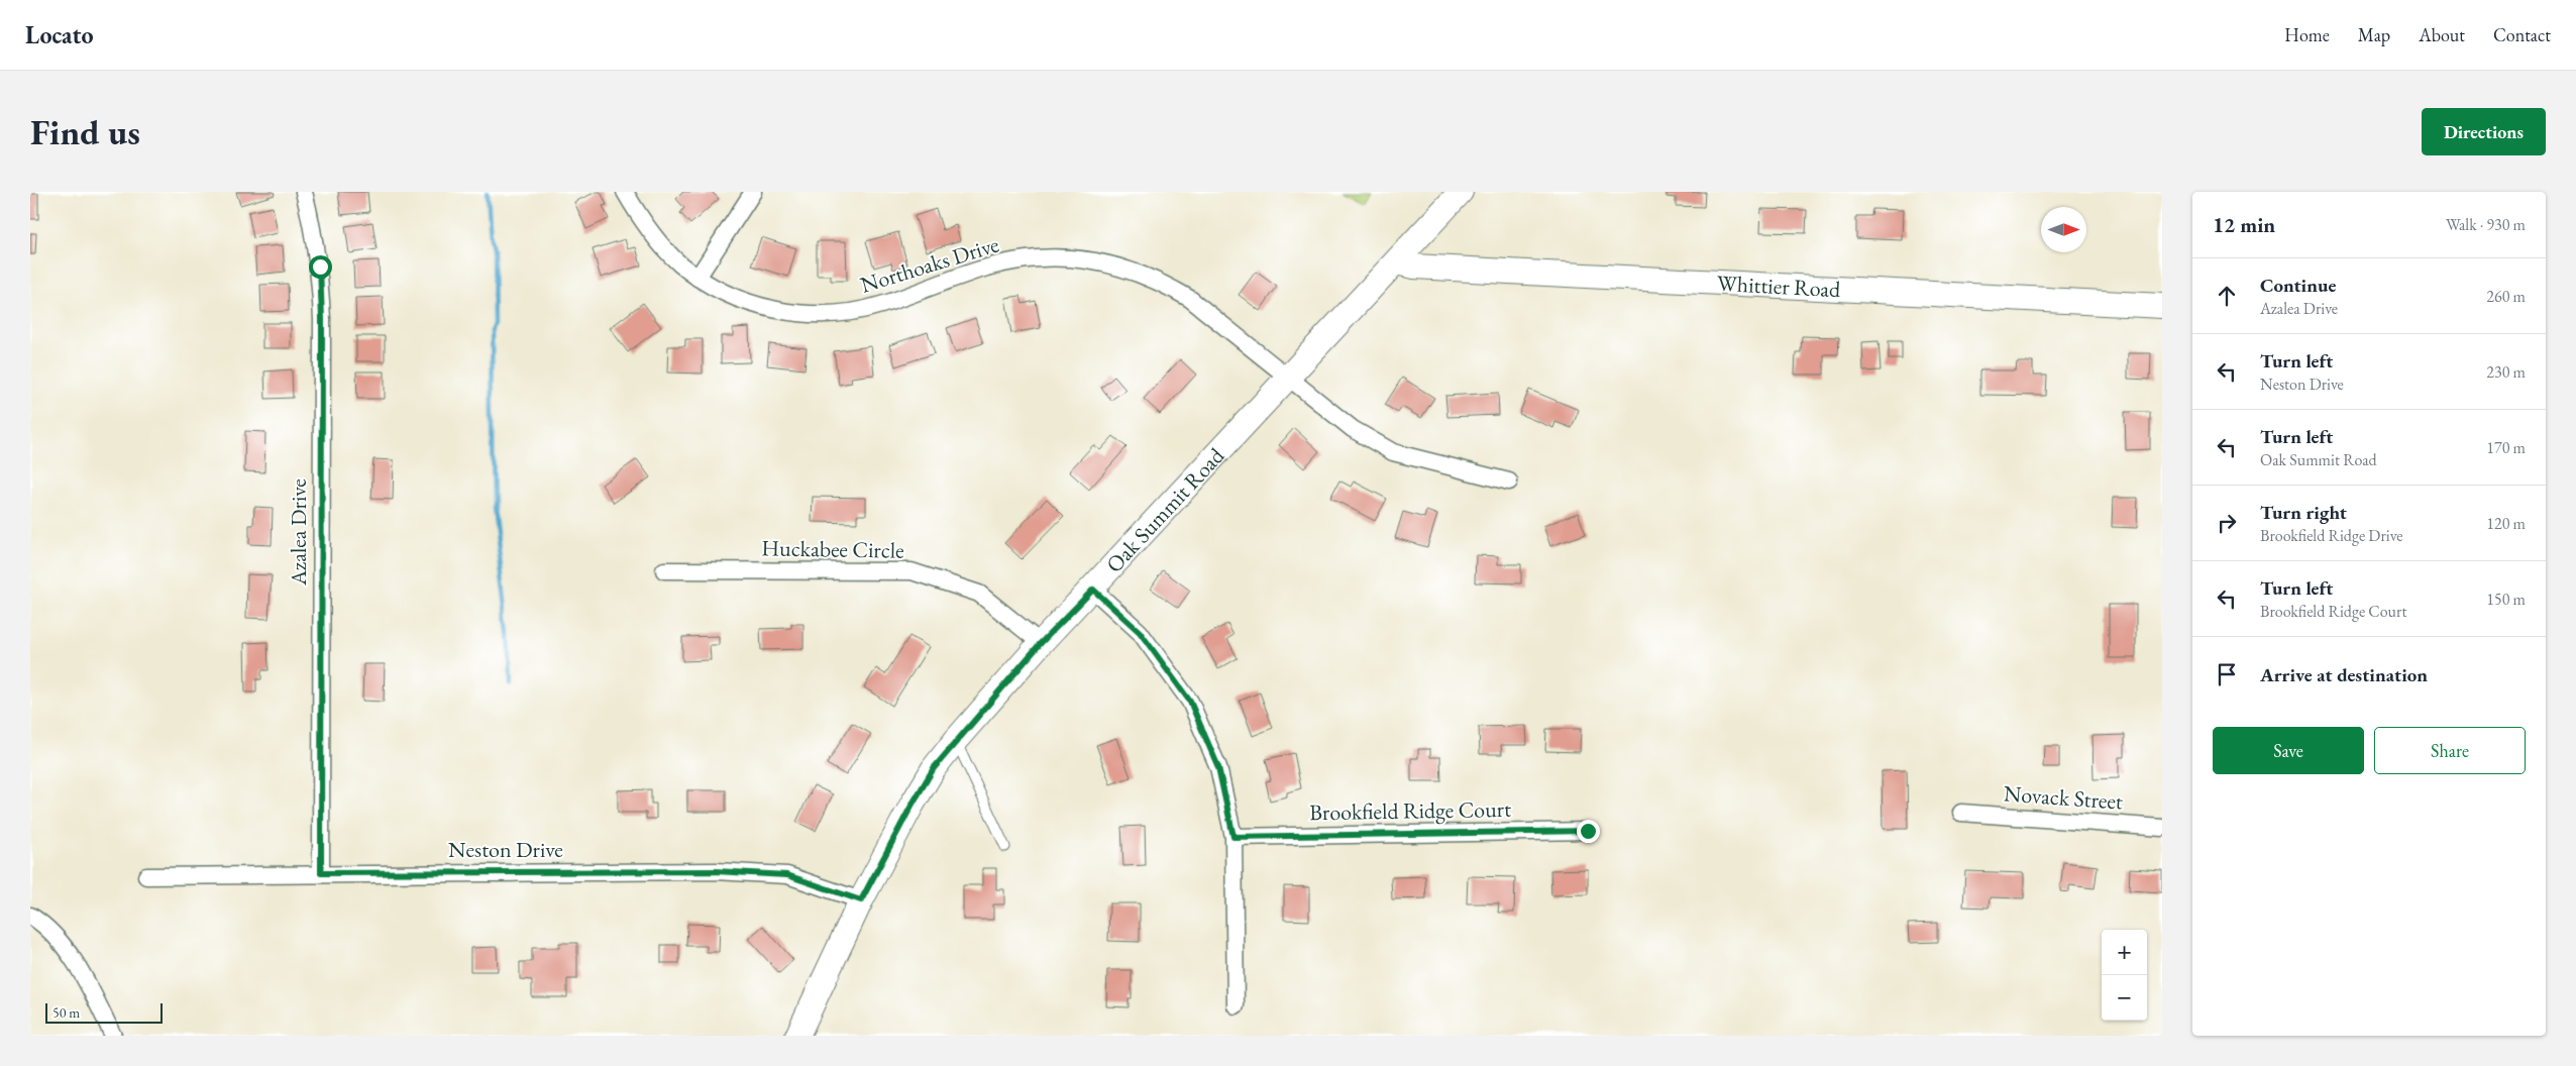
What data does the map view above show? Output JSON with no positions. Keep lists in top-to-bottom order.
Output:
{
  "streets": {
    "main road": ["Whittier Road", "Oak Summit Road"],
    "street": [
      "Northoaks Drive",
      "Azalea Drive",
      "Huckabee Circle",
      "Novack Street",
      "Brookfield Ridge Court",
      "Neston Drive"
    ]
  },
  "crossings": [
    ["Northoaks Drive", "Oak Summit Road"],
    ["Whittier Road", "Oak Summit Road"],
    ["Oak Summit Road", "Huckabee Circle"],
    ["Oak Summit Road", "Neston Drive"],
    ["Azalea Drive", "Neston Drive"]
  ],
  "scale_bar": "50 m",
  "north": "right",
  "page": {
    "header": "Locato",
    "nav": [
      "Home",
      "Map",
      "About",
      "Contact"
    ],
    "buttons": [
      "Directions",
      ["Save", "Share"]
    ],
    "title": "Find us",
    "heading": ["12 min", "Walk · 930 m"],
    "list": [
      ["Continue", "Azalea Drive", "260 m"],
      ["Turn left", "Neston Drive", "230 m"],
      ["Turn left", "Oak Summit Road", "170 m"],
      ["Turn right", "Brookfield Ridge Drive", "120 m"],
      ["Turn left", "Brookfield Ridge Court", "150 m"],
      "Arrive at destination"
    ],
    "map_buttons": ["+", "−"],
    "scale": "50 m"
  }
}
